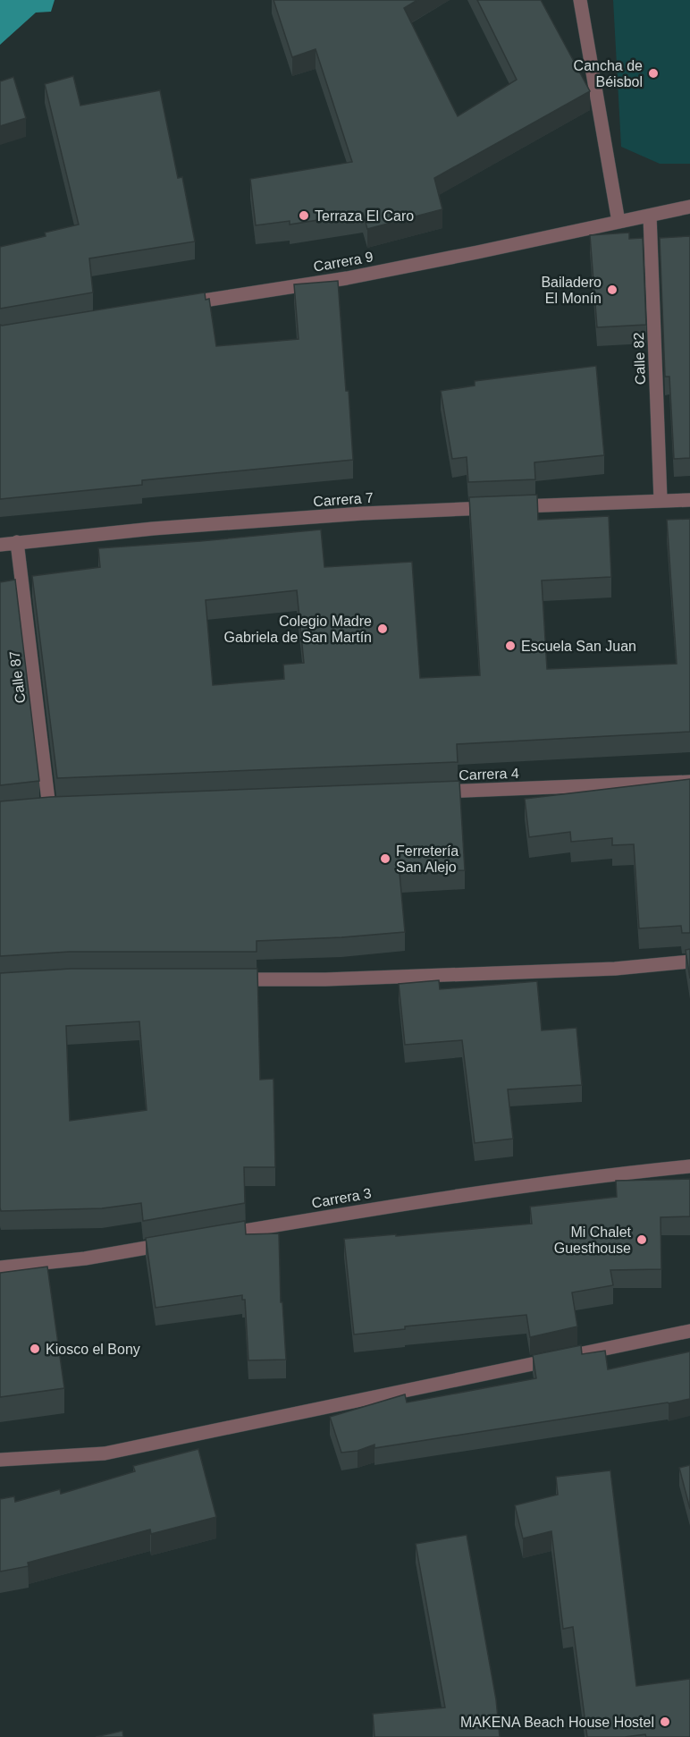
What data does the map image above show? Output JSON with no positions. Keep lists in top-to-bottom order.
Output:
{
  "streets": {
    "street": [
      "Carrera 9",
      "Calle 82",
      "Carrera 7",
      "Calle 87",
      "Carrera 4",
      "Carrera 3"
    ]
  },
  "crossings": [
    ["Carrera 9", "Calle 82"],
    ["Calle 82", "Carrera 7"],
    ["Carrera 7", "Calle 87"]
  ],
  "places": [
    "Cancha de Béisbol",
    "Terraza El Caro",
    "Bailadero El Monín",
    "Colegio Madre Gabriela de San Martín",
    "Escuela San Juan",
    "Ferretería San Alejo",
    "Mi Chalet Guesthouse",
    "Kiosco el Bony",
    "MAKENA Beach House Hostel"
  ]
}
